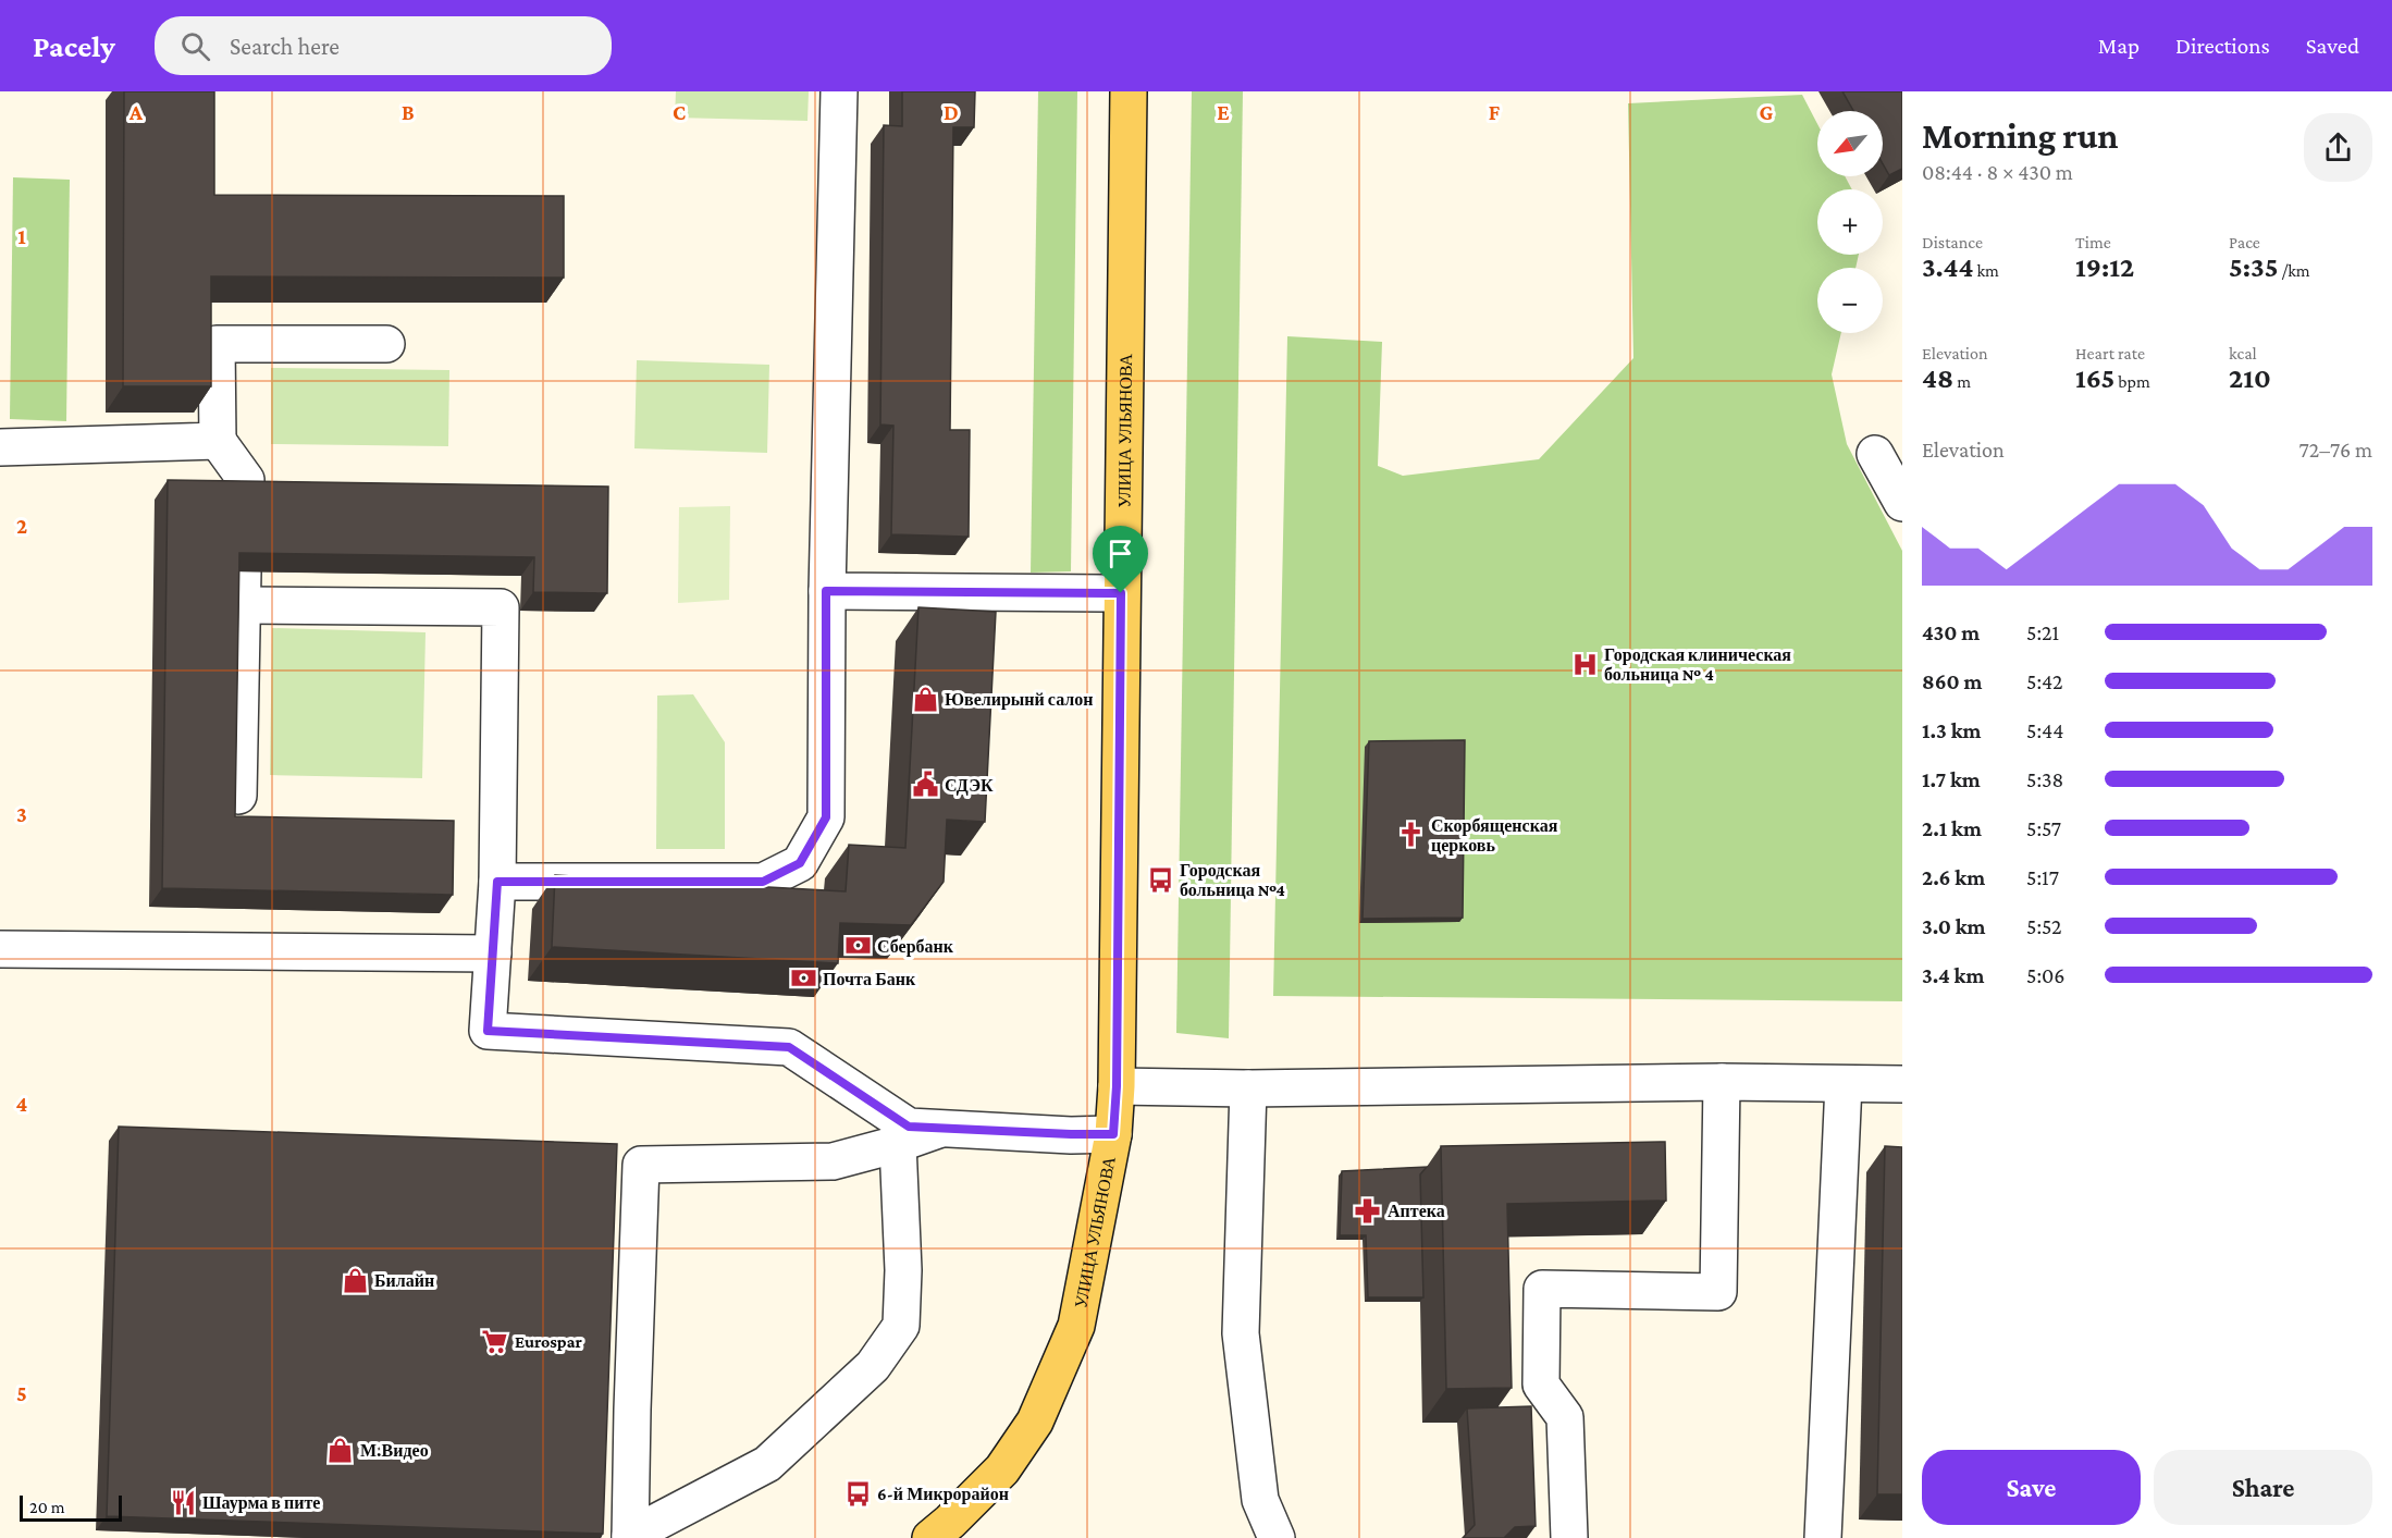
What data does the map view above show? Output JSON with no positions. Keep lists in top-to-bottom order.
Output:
{
  "streets": {
    "main road": ["УЛИЦА УЛЬЯНОВА"]
  },
  "places": {
    "hospital": ["Городская клиническая больница № 4"],
    "shop": ["Ювелирынй салон", "Билайн", "М.Видео"],
    "public building": ["СДЭК"],
    "church": ["Скорбященская церковь"],
    "bus stop": ["Городская больница №4", "6-й Микрорайон"],
    "bank": ["Сбербанк", "Почта Банк"],
    "pharmacy": ["Аптека"],
    "supermarket": ["Eurospar"],
    "restaurant": ["Шаурма в пите"]
  },
  "scale_bar": "20 m",
  "north": "bottom left",
  "page": {
    "header": "Pacely",
    "search": "Search here",
    "nav": ["Map", "Directions", "Saved"],
    "heading": ["Morning run", "08:44 · 8 × 430 m"],
    "map_buttons": ["+", "−"],
    "stats": [
      ["Distance", "3.44 km"],
      ["Time", "19:12"],
      ["Pace", "5:35 /km"],
      ["Elevation", "48 m"],
      ["Heart rate", "165 bpm"],
      ["kcal", "210"]
    ],
    "chart": ["Elevation", "72–76 m"],
    "list": [
      {
        "name": "430 m",
        "note": "5:21"
      },
      {
        "name": "860 m",
        "note": "5:42"
      },
      {
        "name": "1.3 km",
        "note": "5:44"
      },
      {
        "name": "1.7 km",
        "note": "5:38"
      },
      {
        "name": "2.1 km",
        "note": "5:57"
      },
      {
        "name": "2.6 km",
        "note": "5:17"
      },
      {
        "name": "3.0 km",
        "note": "5:52"
      },
      {
        "name": "3.4 km",
        "note": "5:06"
      }
    ],
    "buttons": ["Save", "Share"],
    "scale": "20 m"
  },
  "grid": {
    "columns": [
      "A",
      "B",
      "C",
      "D",
      "E",
      "F",
      "G"
    ],
    "rows": [
      "1",
      "2",
      "3",
      "4",
      "5"
    ]
  }
}
